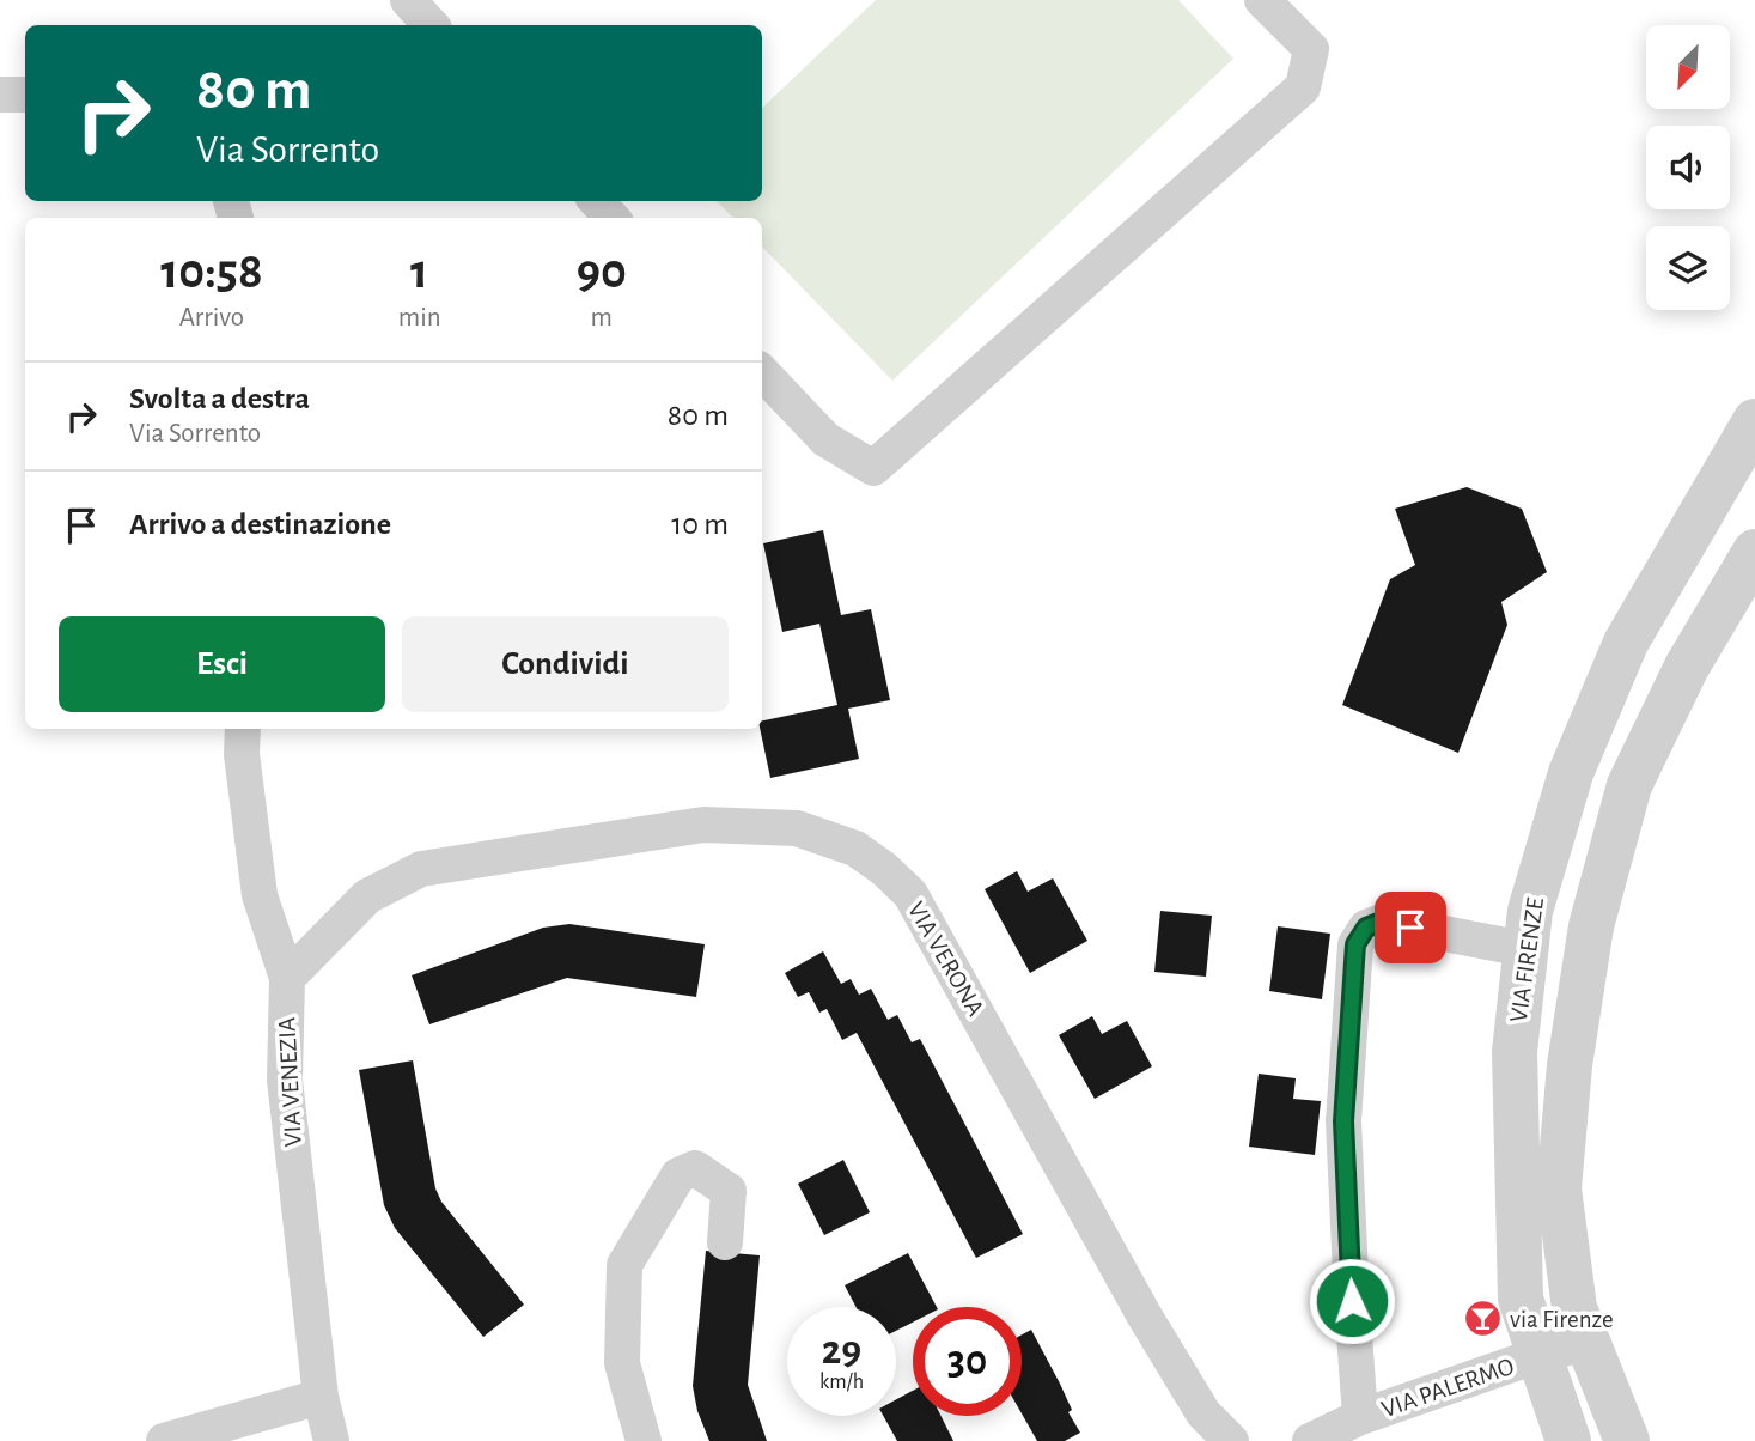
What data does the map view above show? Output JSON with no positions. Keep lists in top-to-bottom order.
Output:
{
  "streets": {
    "street": [
      "VIA VERONA",
      "VIA FIRENZE",
      "VIA VENEZIA",
      "VIA PALERMO"
    ]
  },
  "crossings": [
    ["VIA VERONA", "VIA VENEZIA"],
    ["VIA FIRENZE", "VIA PALERMO"]
  ],
  "places": {
    "bar": ["via Firenze"]
  },
  "north": "bottom left",
  "page": {
    "turn": ["80 m", "Via Sorrento"],
    "eta": [
      "10:58",
      "Arrivo",
      "1",
      "min",
      "90",
      "m"
    ],
    "list": [
      {
        "name": "Svolta a destra",
        "note": "Via Sorrento",
        "value": "80 m"
      },
      {
        "name": "Arrivo a destinazione",
        "value": "10 m"
      }
    ],
    "buttons": ["Esci", "Condividi"],
    "speed": "29 km/h",
    "limit": "30"
  }
}
